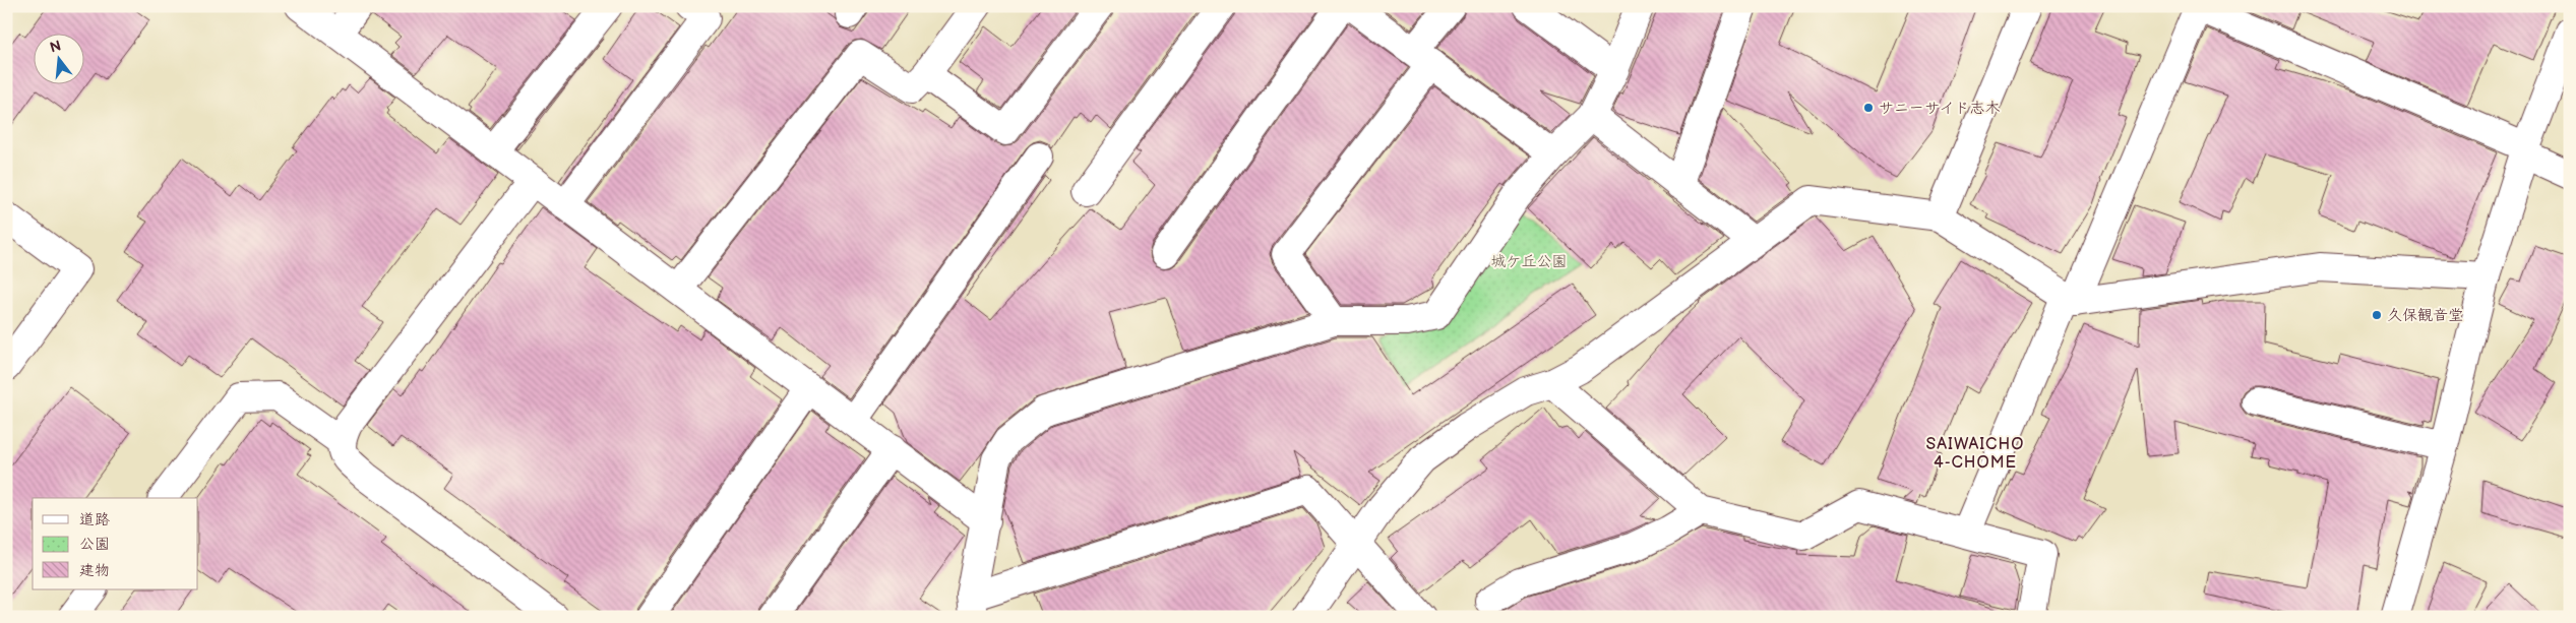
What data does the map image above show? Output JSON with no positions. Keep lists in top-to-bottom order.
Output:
{
  "districts": ["SAIWAICHO 4-CHOME"],
  "parks": ["城ケ丘公園"],
  "places": ["サニーサイド志木", "久保観音堂"],
  "legend": ["道路", "公園", "建物"],
  "north": "top"
}
